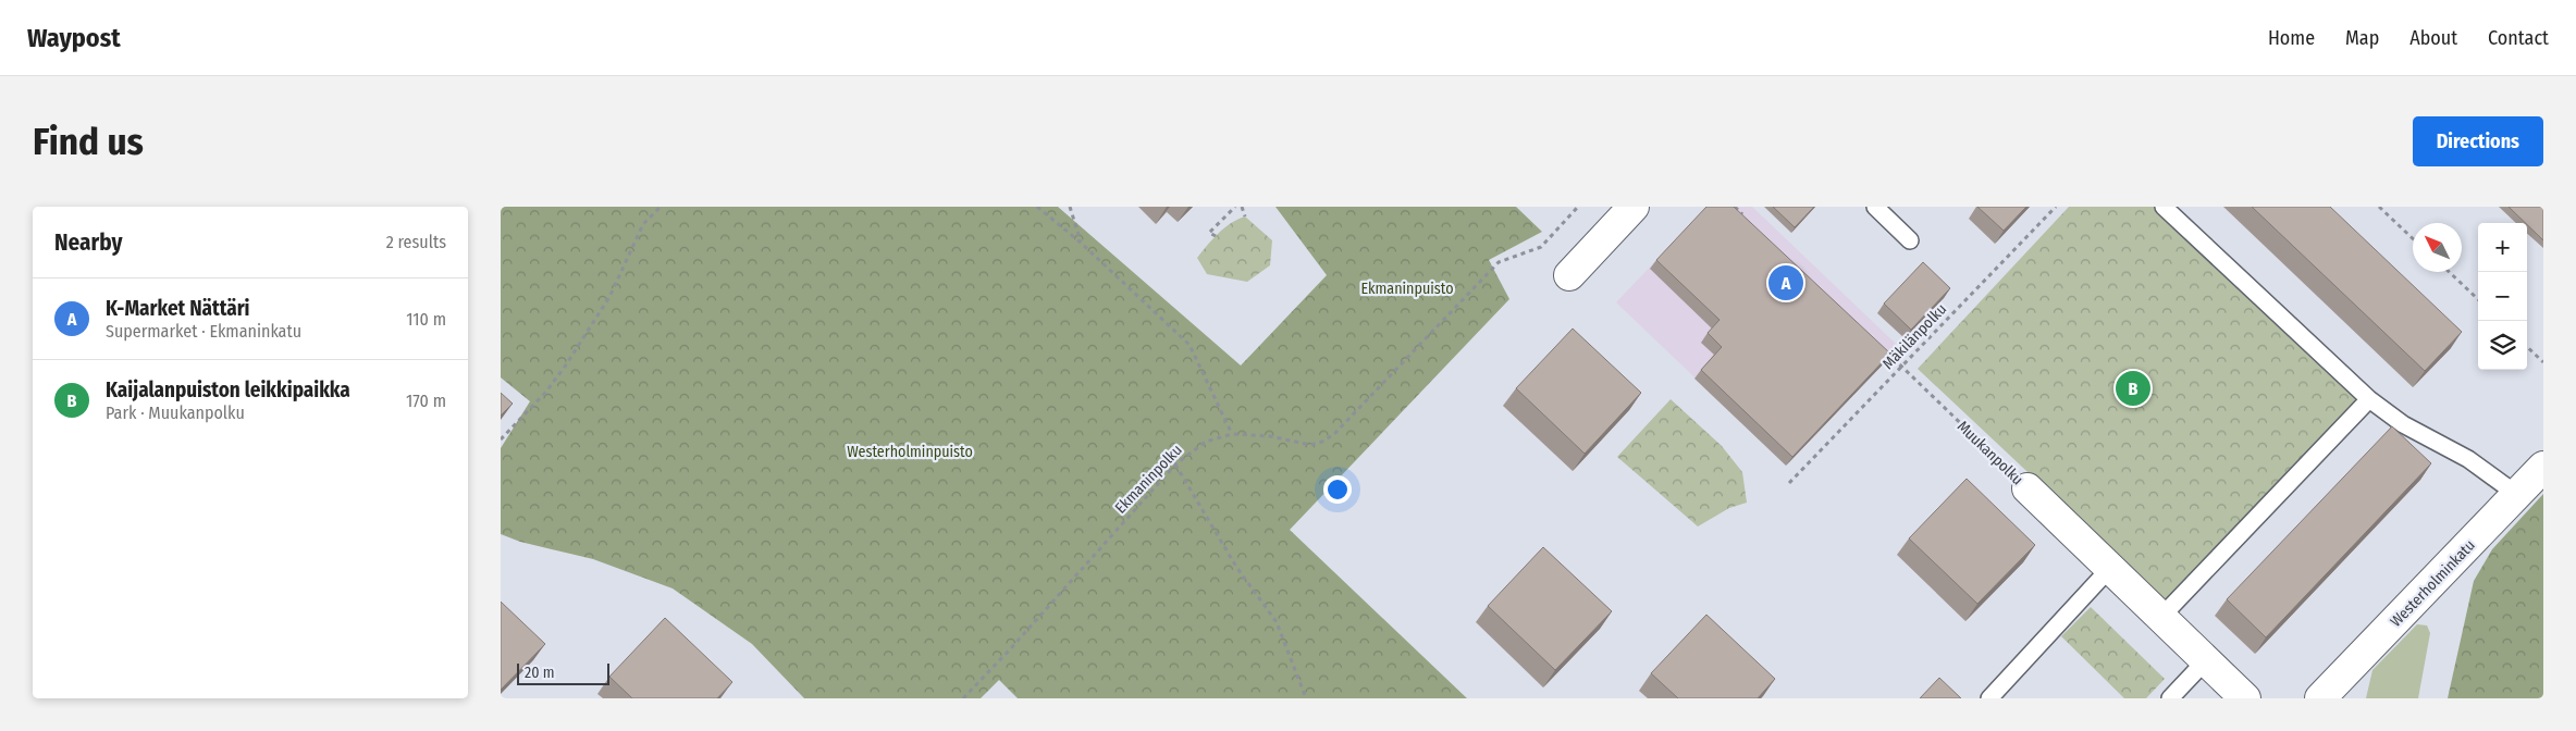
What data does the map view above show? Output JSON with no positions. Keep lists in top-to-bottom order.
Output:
{
  "streets": {
    "street": ["Muukanpolku", "Westerholminkatu"],
    "path": ["Mäkilänpolku", "Ekmaninpolku"]
  },
  "crossings": [
    ["Mäkilänpolku", "Muukanpolku"]
  ],
  "parks": ["Ekmaninpuisto", "Westerholminpuisto"],
  "scale_bar": "20 m",
  "north": "top left",
  "page": {
    "header": "Waypost",
    "nav": [
      "Home",
      "Map",
      "About",
      "Contact"
    ],
    "buttons": "Directions",
    "title": "Find us",
    "heading": ["Nearby", "2 results"],
    "map_buttons": ["+", "−"],
    "pins": ["A", "B"],
    "list": [
      {
        "mark": "A",
        "name": "K-Market Nättäri",
        "note": "Supermarket · Ekmaninkatu",
        "value": "110 m"
      },
      {
        "mark": "B",
        "name": "Kaijalanpuiston leikkipaikka",
        "note": "Park · Muukanpolku",
        "value": "170 m"
      }
    ],
    "scale": "20 m"
  }
}
